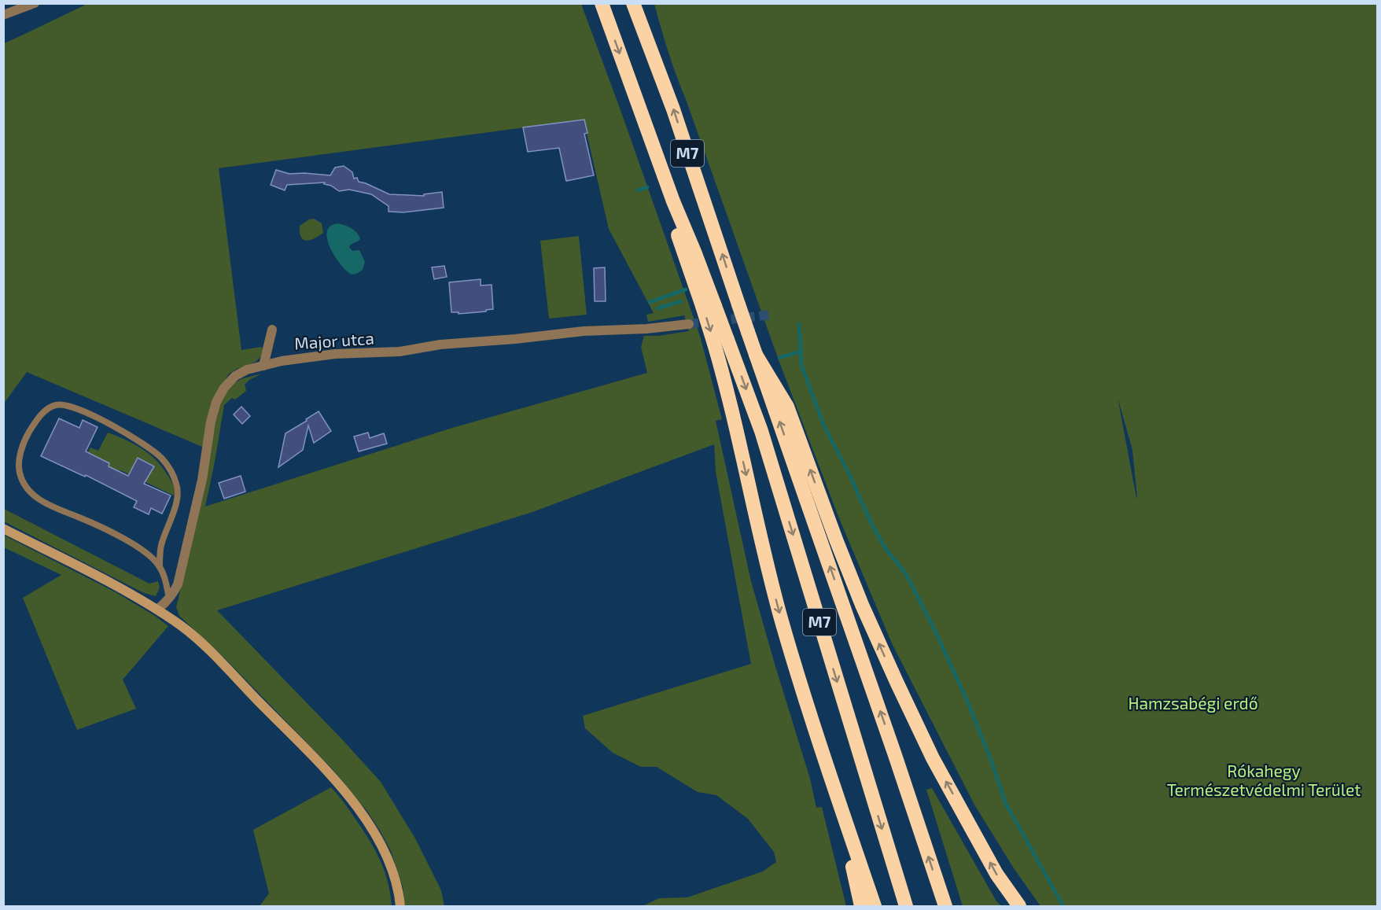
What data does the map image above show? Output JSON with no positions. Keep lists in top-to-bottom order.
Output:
{
  "streets": {
    "highway": ["M7"],
    "street": ["Major utca"]
  },
  "parks": ["Hamzsabégi erdő", "Rókahegy Természetvédelmi Terület"]
}
